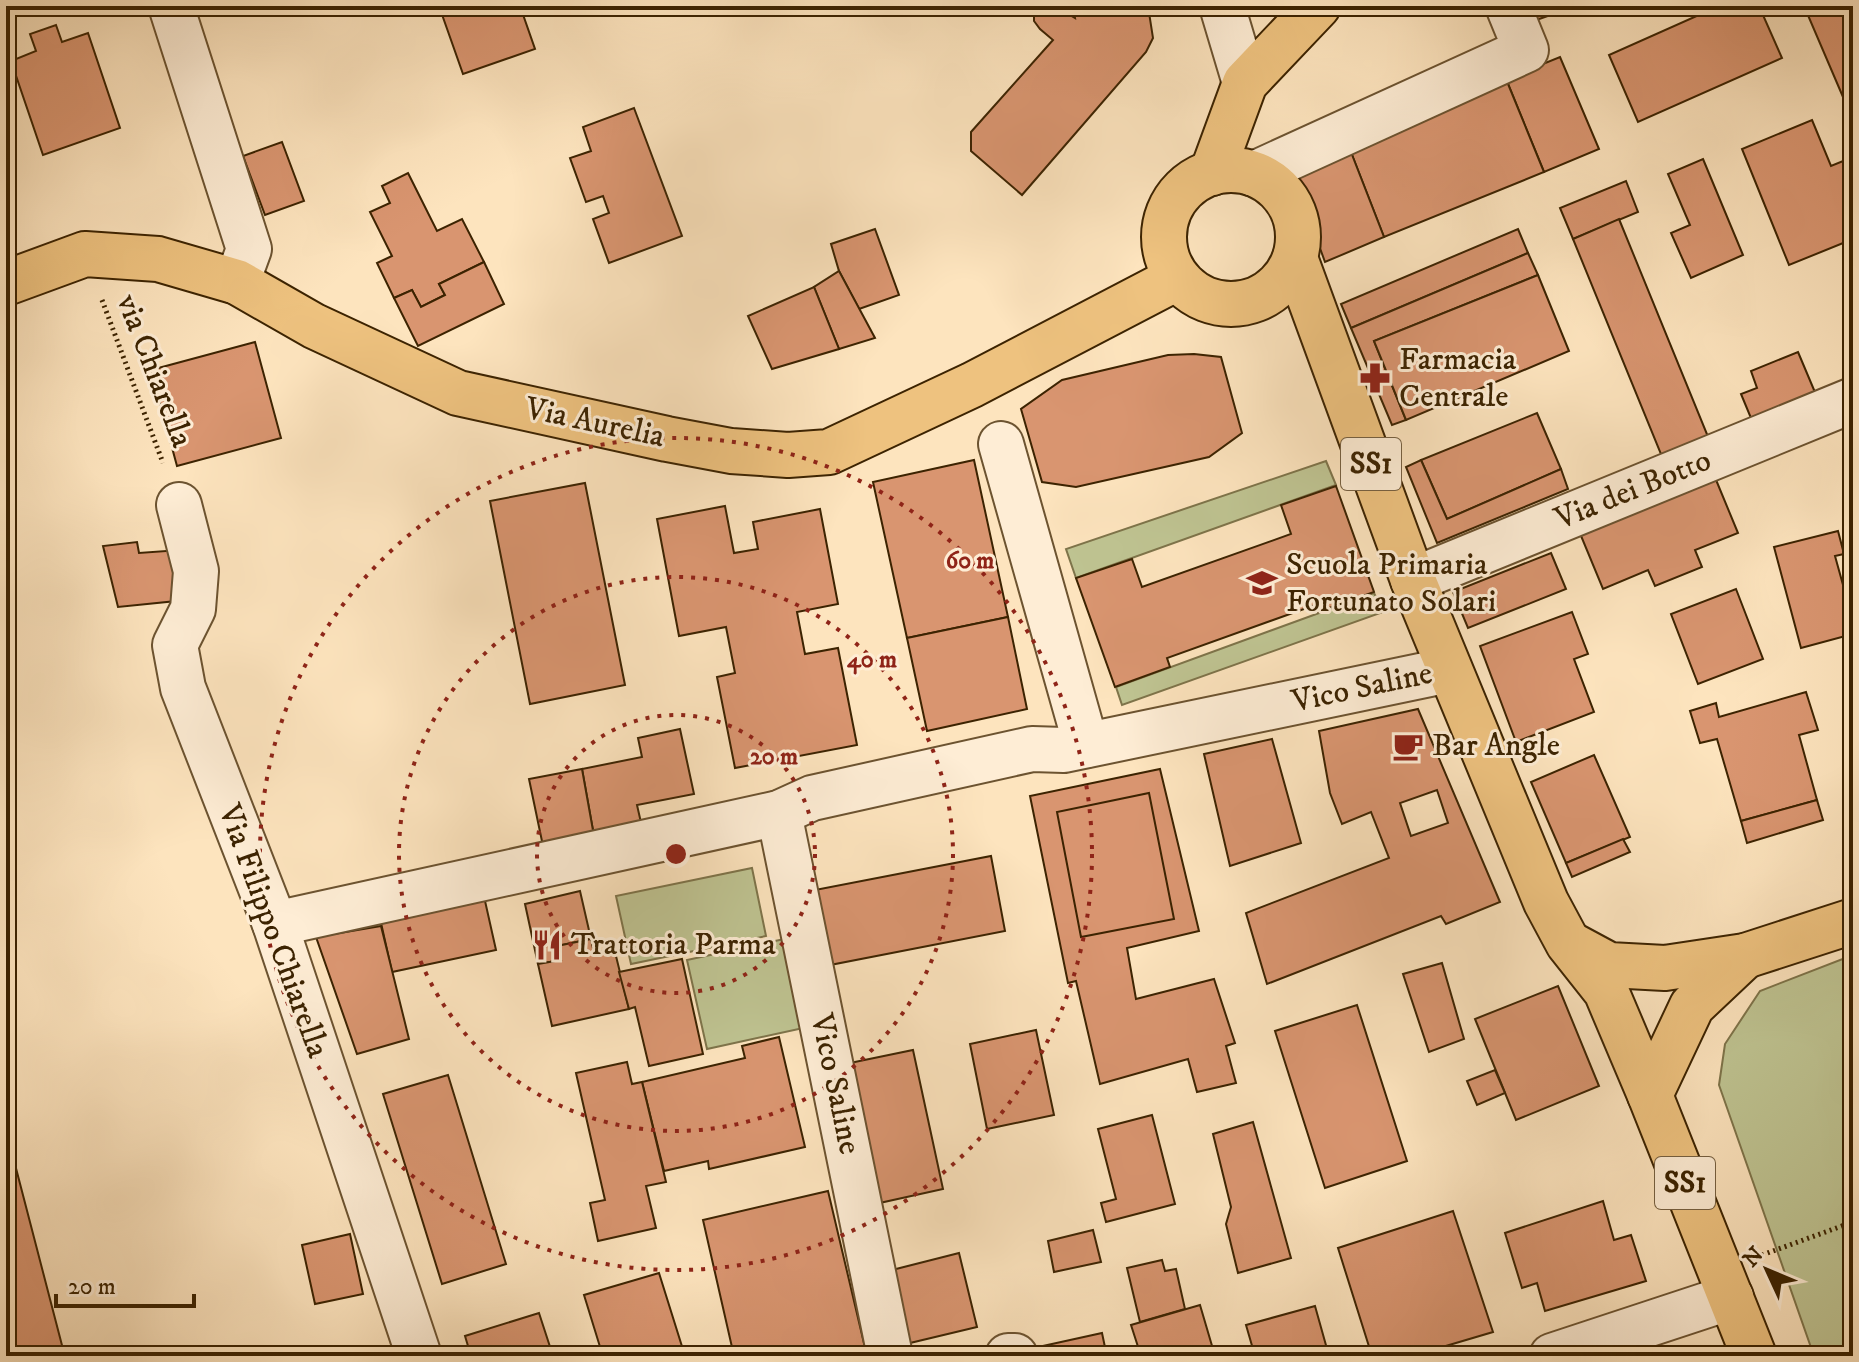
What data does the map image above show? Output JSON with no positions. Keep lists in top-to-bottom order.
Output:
{
  "streets": {
    "main road": ["Via Aurelia", "SS1"],
    "street": ["Via dei Botto", "Vico Saline", "Via Filippo Chiarella"],
    "path": ["via Chiarella"]
  },
  "crossings": [
    ["via Chiarella", "Via Aurelia"],
    ["via Chiarella", "Via Filippo Chiarella"],
    ["Via Aurelia", "SS1"],
    ["SS1", "Via dei Botto"],
    ["SS1", "Vico Saline"],
    ["Vico Saline", "Via Filippo Chiarella"]
  ],
  "places": {
    "pharmacy": ["Farmacia Centrale"],
    "school or university": ["Scuola Primaria Fortunato Solari"],
    "cafe": ["Bar Angle"],
    "restaurant": ["Trattoria Parma"]
  },
  "scale_bar": "20 m",
  "north": "top left",
  "rings": ["60 m", "40 m", "20 m"]
}
